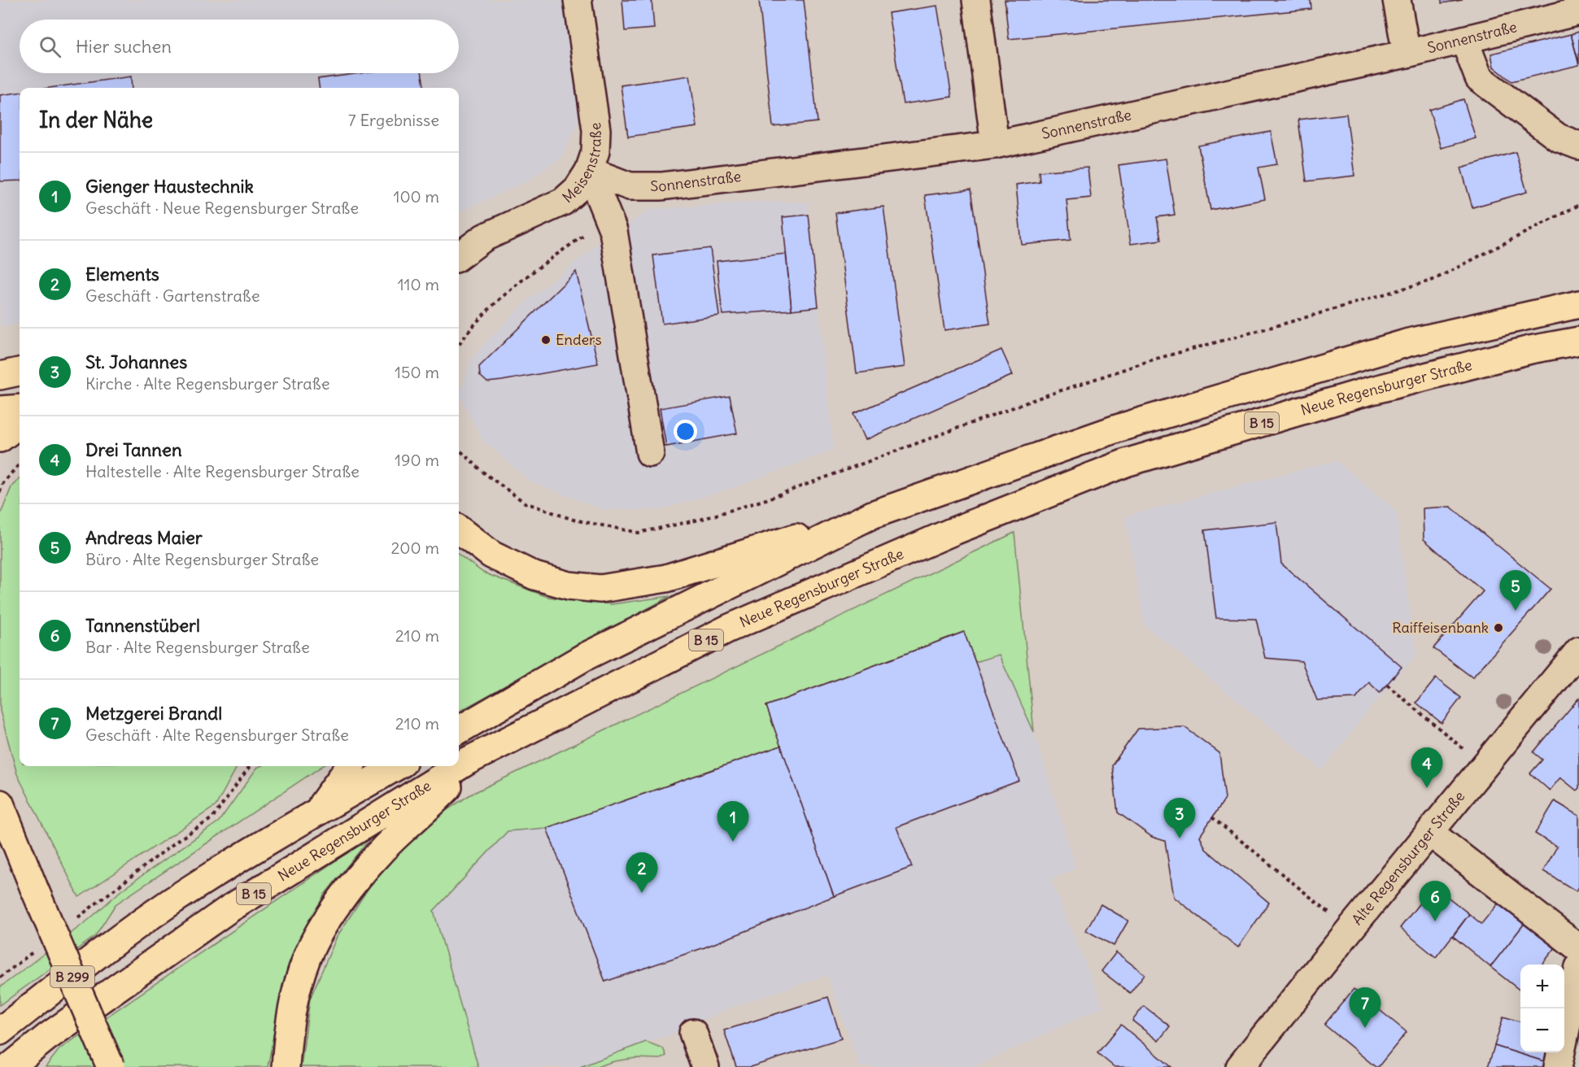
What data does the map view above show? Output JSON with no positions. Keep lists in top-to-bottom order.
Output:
{
  "streets": {
    "main road": ["Neue Regensburger Straße", "B 15", "B 299"],
    "street": ["Sonnenstraße", "Meisenstraße", "Alte Regensburger Straße"]
  },
  "crossings": [
    ["Sonnenstraße", "Meisenstraße"]
  ],
  "places": ["Enders", "Raiffeisenbank"],
  "page": {
    "search": "Hier suchen",
    "heading": ["In der Nähe", "7 Ergebnisse"],
    "list": [
      {
        "mark": "1",
        "name": "Gienger Haustechnik",
        "note": "Geschäft · Neue Regensburger Straße",
        "value": "100 m"
      },
      {
        "mark": "2",
        "name": "Elements",
        "note": "Geschäft · Gartenstraße",
        "value": "110 m"
      },
      {
        "mark": "3",
        "name": "St. Johannes",
        "note": "Kirche · Alte Regensburger Straße",
        "value": "150 m"
      },
      {
        "mark": "4",
        "name": "Drei Tannen",
        "note": "Haltestelle · Alte Regensburger Straße",
        "value": "190 m"
      },
      {
        "mark": "5",
        "name": "Andreas Maier",
        "note": "Büro · Alte Regensburger Straße",
        "value": "200 m"
      },
      {
        "mark": "6",
        "name": "Tannenstüberl",
        "note": "Bar · Alte Regensburger Straße",
        "value": "210 m"
      },
      {
        "mark": "7",
        "name": "Metzgerei Brandl",
        "note": "Geschäft · Alte Regensburger Straße",
        "value": "210 m"
      }
    ],
    "pins": [
      "5",
      "4",
      "3",
      "1",
      "2",
      "6",
      "7"
    ],
    "map_buttons": ["+", "−"]
  }
}
